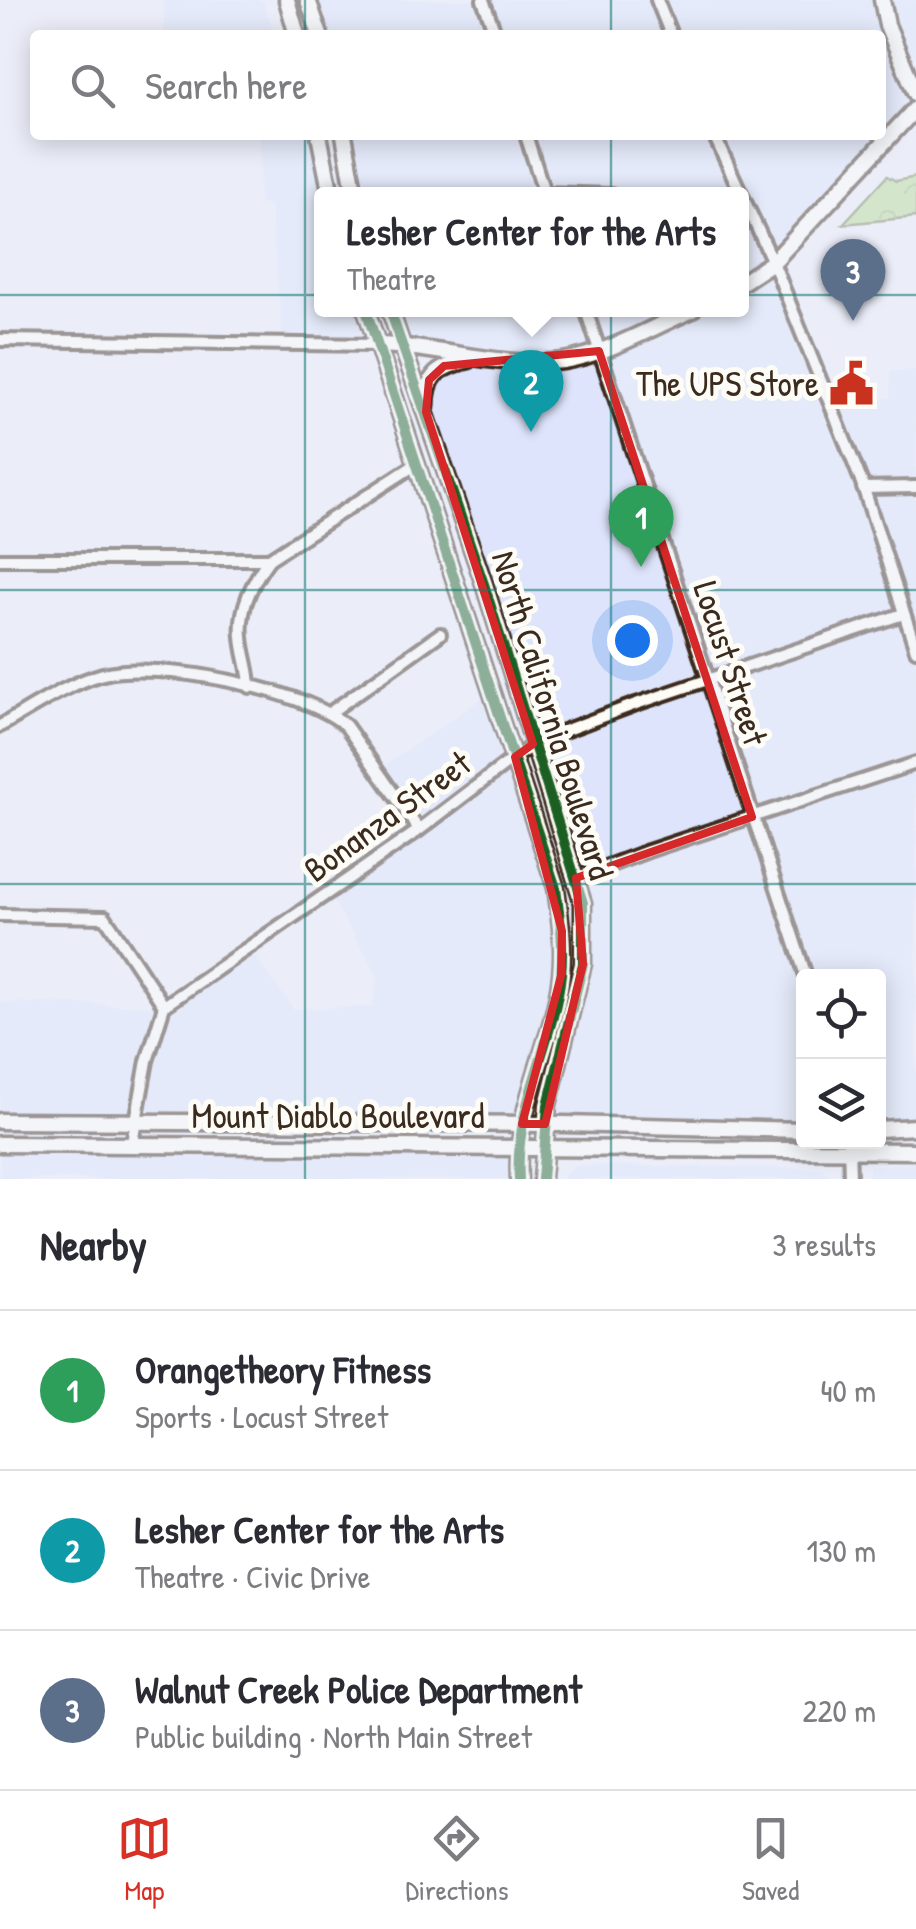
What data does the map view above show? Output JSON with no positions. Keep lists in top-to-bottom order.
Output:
{
  "streets": {
    "main road": ["North California Boulevard", "Mount Diablo Boulevard"],
    "street": ["Locust Street", "Bonanza Street"]
  },
  "crossings": [
    ["Locust Street", "Bonanza Street"],
    ["North California Boulevard", "Bonanza Street"],
    ["North California Boulevard", "Mount Diablo Boulevard"]
  ],
  "places": {
    "public building": ["The UPS Store"]
  },
  "page": {
    "search": "Search here",
    "popup": ["Lesher Center for the Arts", "Theatre"],
    "pins": ["3", "2", "1"],
    "heading": ["Nearby", "3 results"],
    "list": [
      {
        "mark": "1",
        "name": "Orangetheory Fitness",
        "note": "Sports · Locust Street",
        "value": "40 m"
      },
      {
        "mark": "2",
        "name": "Lesher Center for the Arts",
        "note": "Theatre · Civic Drive",
        "value": "130 m"
      },
      {
        "mark": "3",
        "name": "Walnut Creek Police Department",
        "note": "Public building · North Main Street",
        "value": "220 m"
      }
    ],
    "nav": ["Map", "Directions", "Saved"]
  }
}
